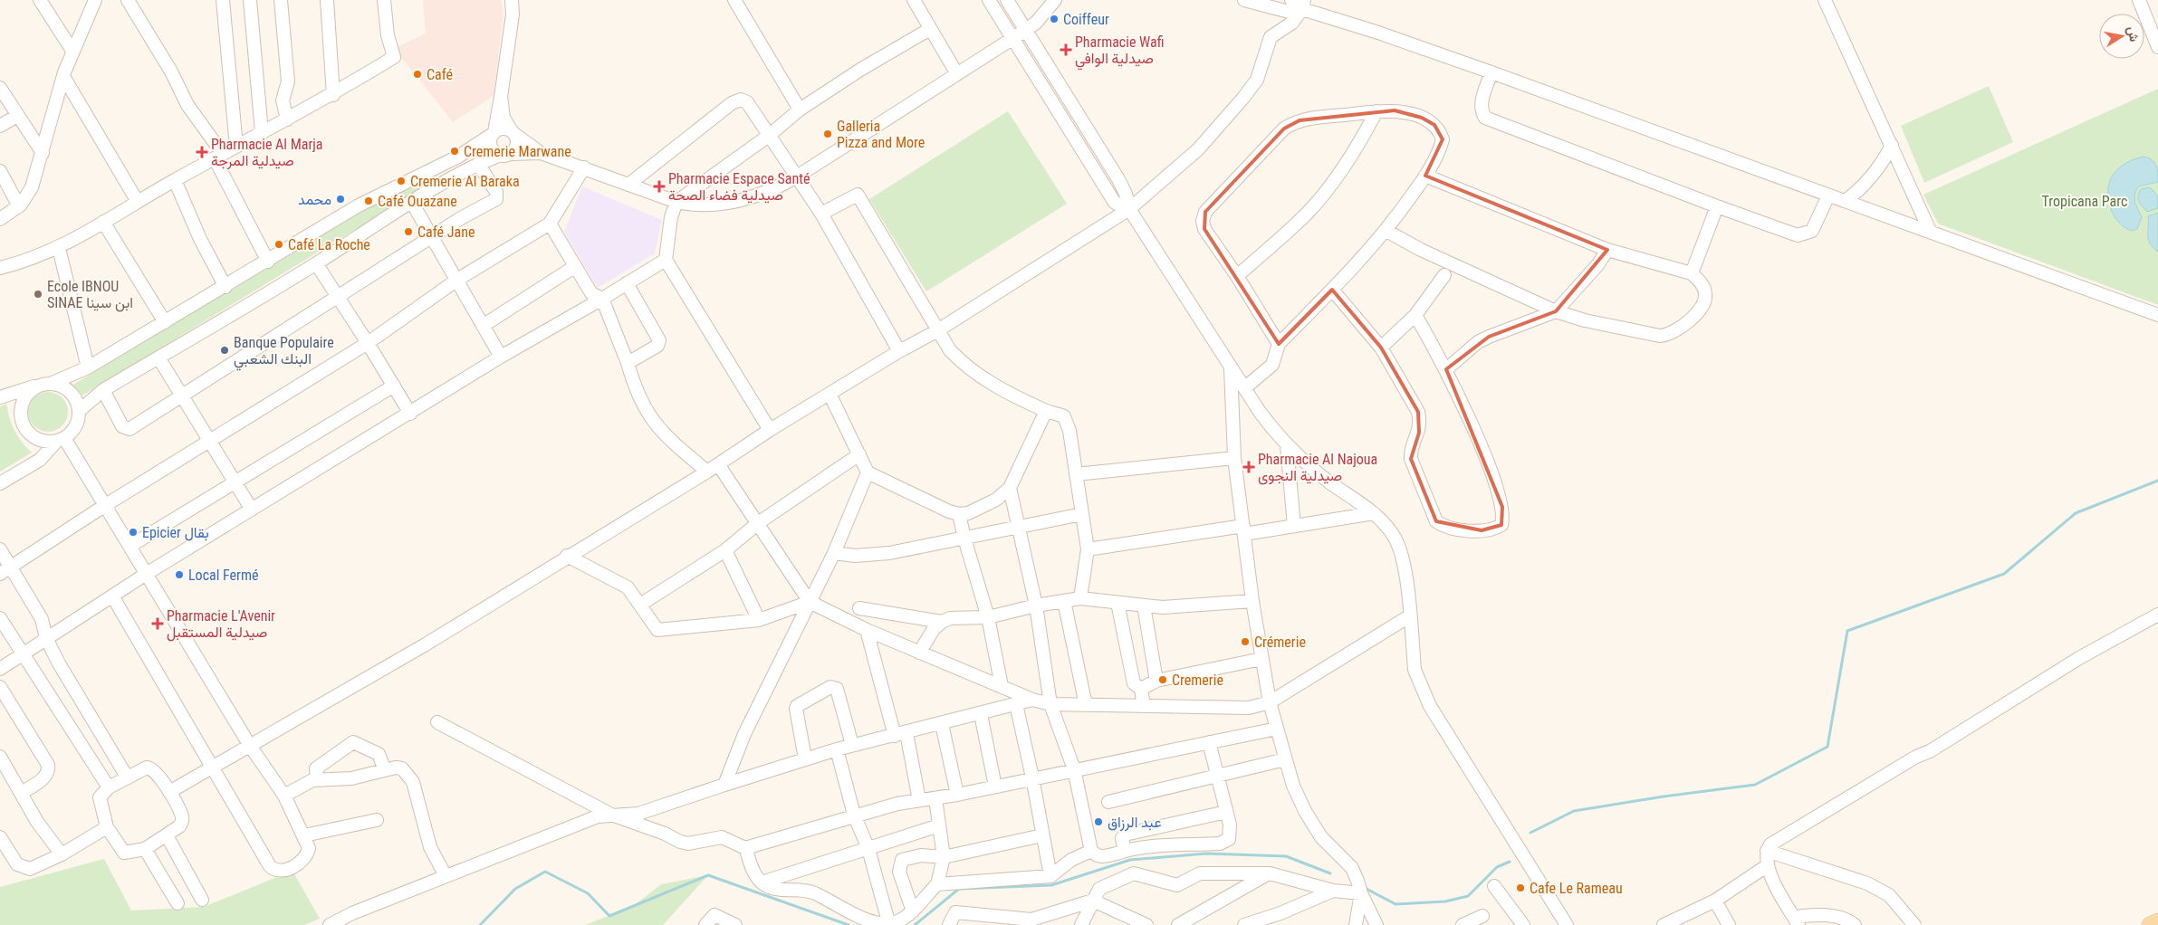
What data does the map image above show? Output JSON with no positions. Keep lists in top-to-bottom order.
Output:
{
  "parks": ["Tropicana Parc"],
  "places": {
    "other": [
      "Coiffeur",
      "Café",
      "Galleria Pizza and More",
      "Cremerie Marwane",
      "Cremerie Al Baraka",
      "محمد",
      "Café Ouazane",
      "Café Jane",
      "Café La Roche",
      "Ecole IBNOU SINAE ابن سينا",
      "Banque Populaire البنك الشعبي",
      "Epicier بقال",
      "Local Fermé",
      "Crémerie",
      "Cremerie",
      "عبد الرزاق",
      "Cafe Le Rameau"
    ],
    "health": [
      "Pharmacie Wafi صيدلية الوافي",
      "Pharmacie Al Marja صيدلية المرجة",
      "Pharmacie Espace Santé صيدلية فضاء الصحة",
      "Pharmacie Al Najoua صيدلية النجوى",
      "Pharmacie L'Avenir صيدلية المستقبل"
    ]
  },
  "north": "right"
}
